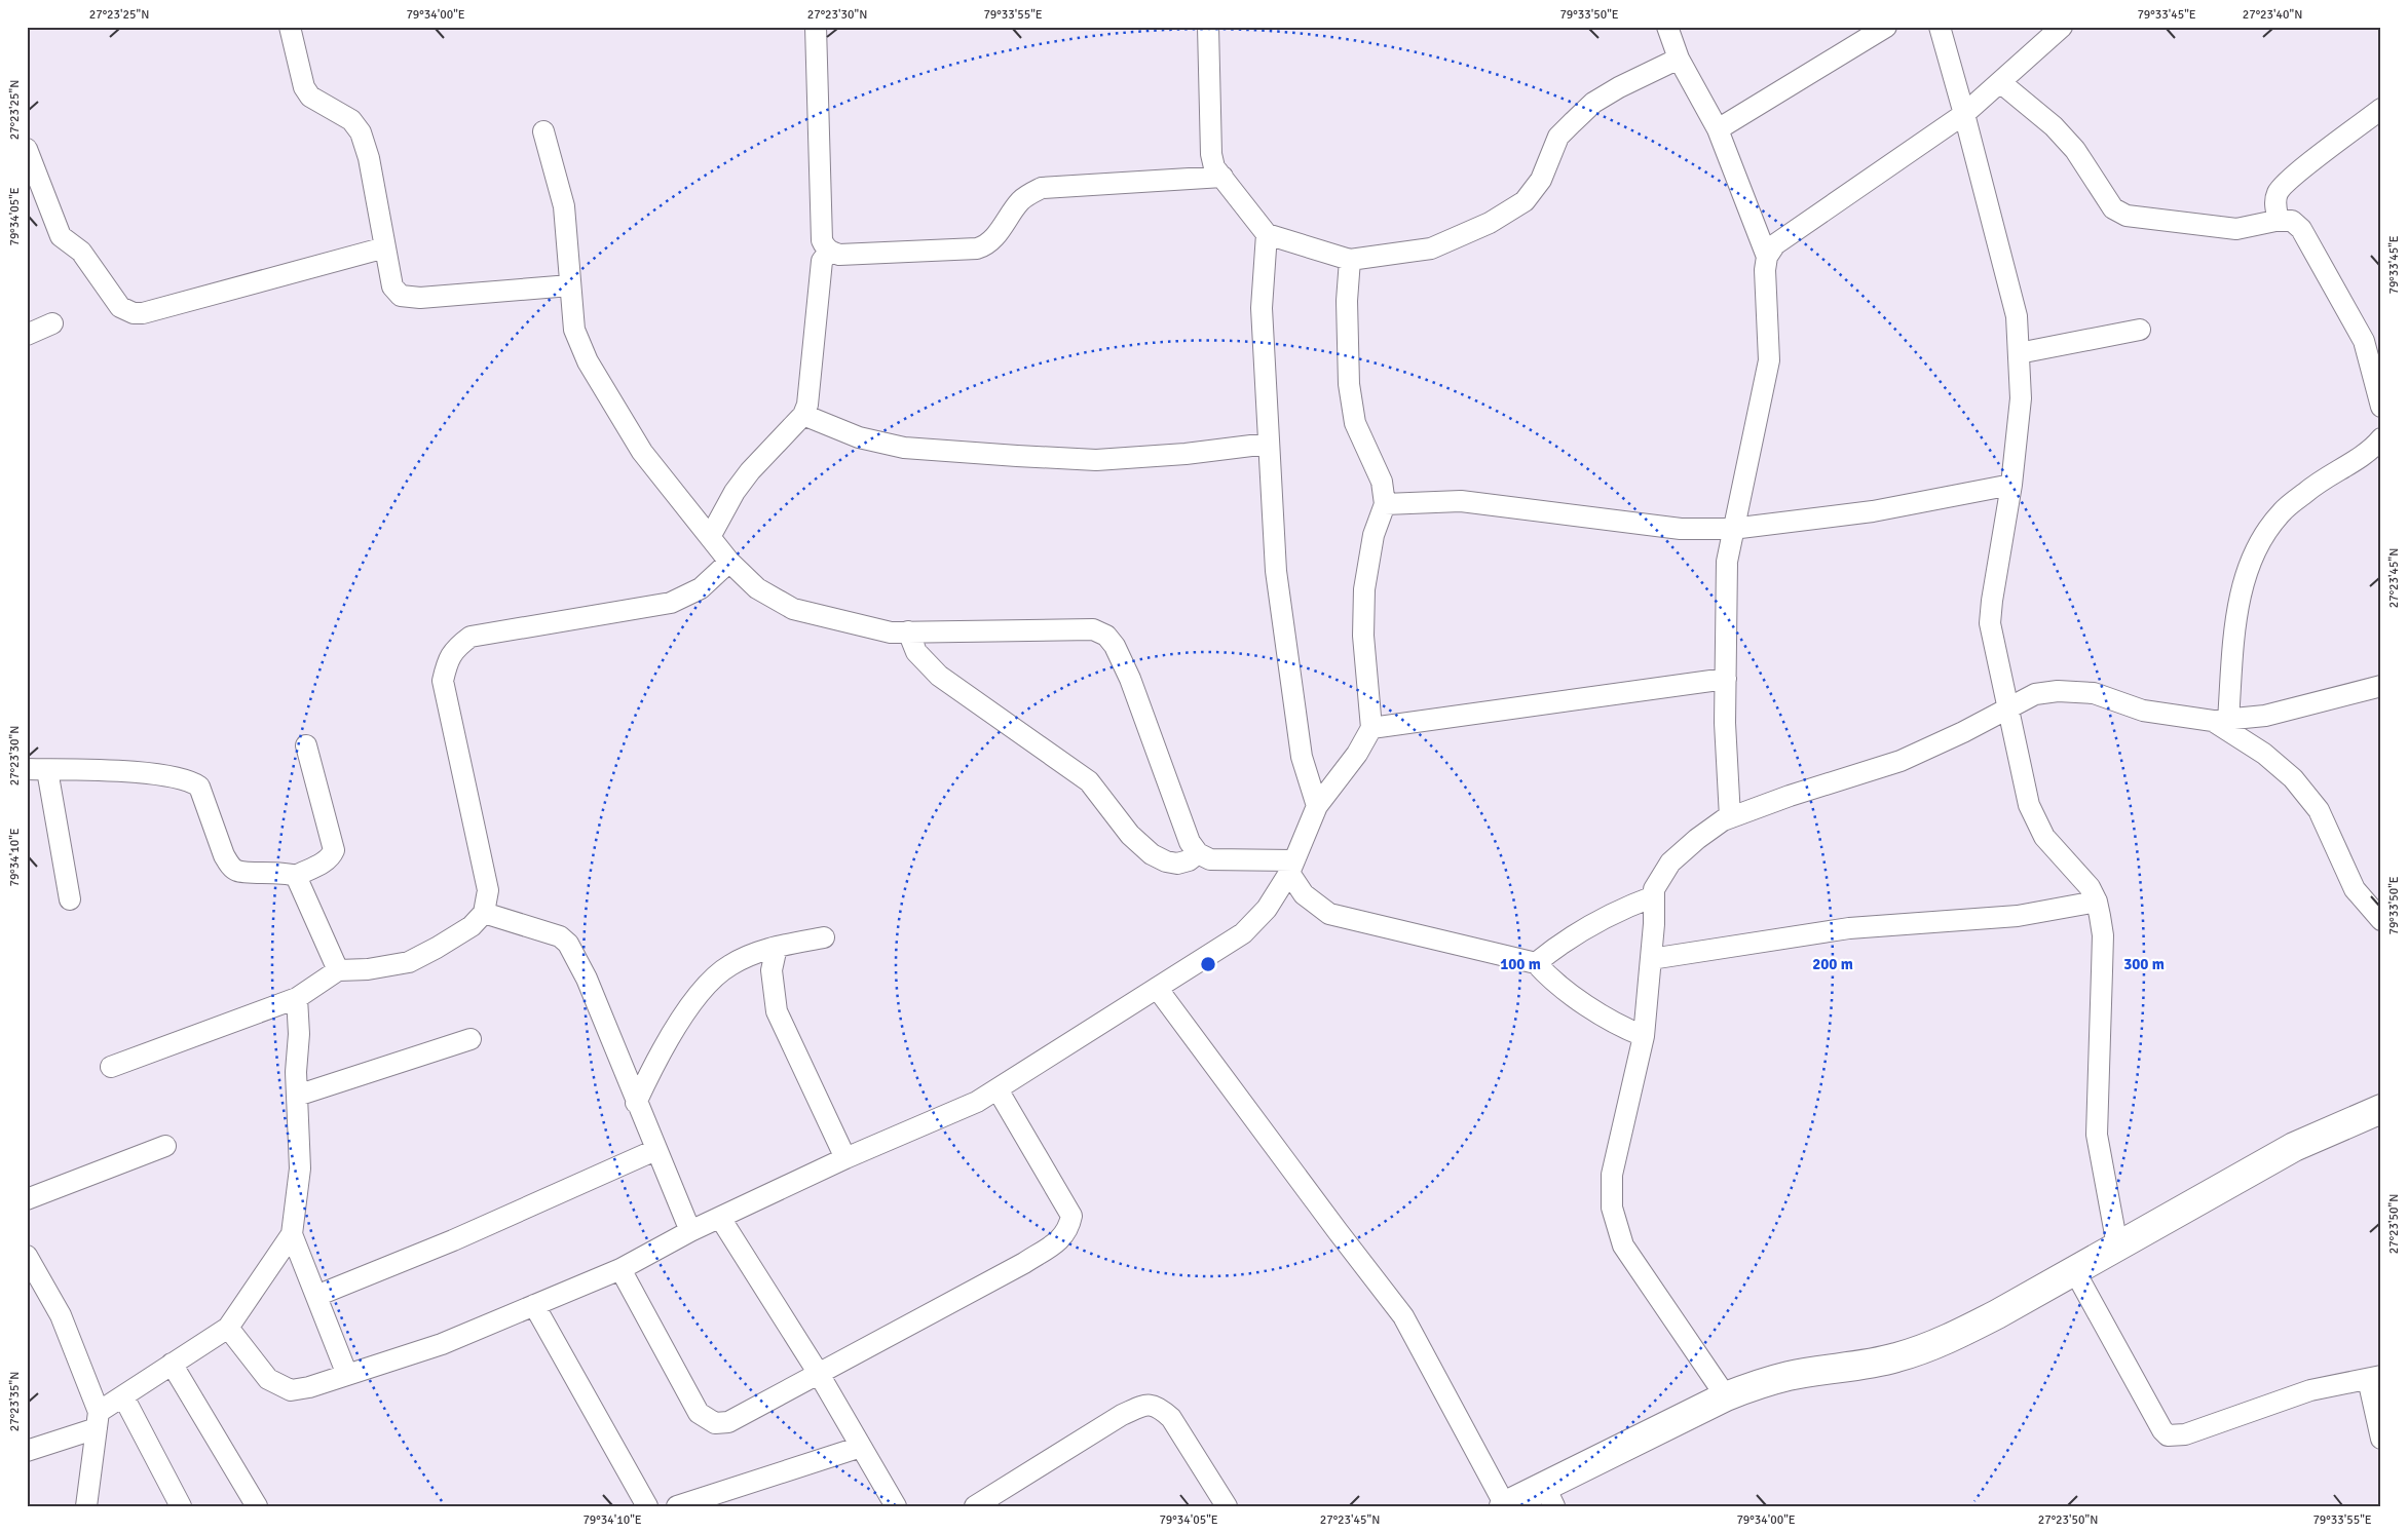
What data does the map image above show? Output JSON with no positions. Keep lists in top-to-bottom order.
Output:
{
  "coordinates": [
    "27°23'25\"N",
    "79°34'00\"E",
    "27°23'30\"N",
    "79°33'55\"E",
    "79°33'50\"E",
    "79°33'45\"E",
    "27°23'40\"N",
    "79°34'05\"E",
    "27°23'45\"N",
    "79°34'10\"E",
    "27°23'50\"N",
    "27°23'35\"N"
  ],
  "rings": ["100 m", "200 m", "300 m"]
}
